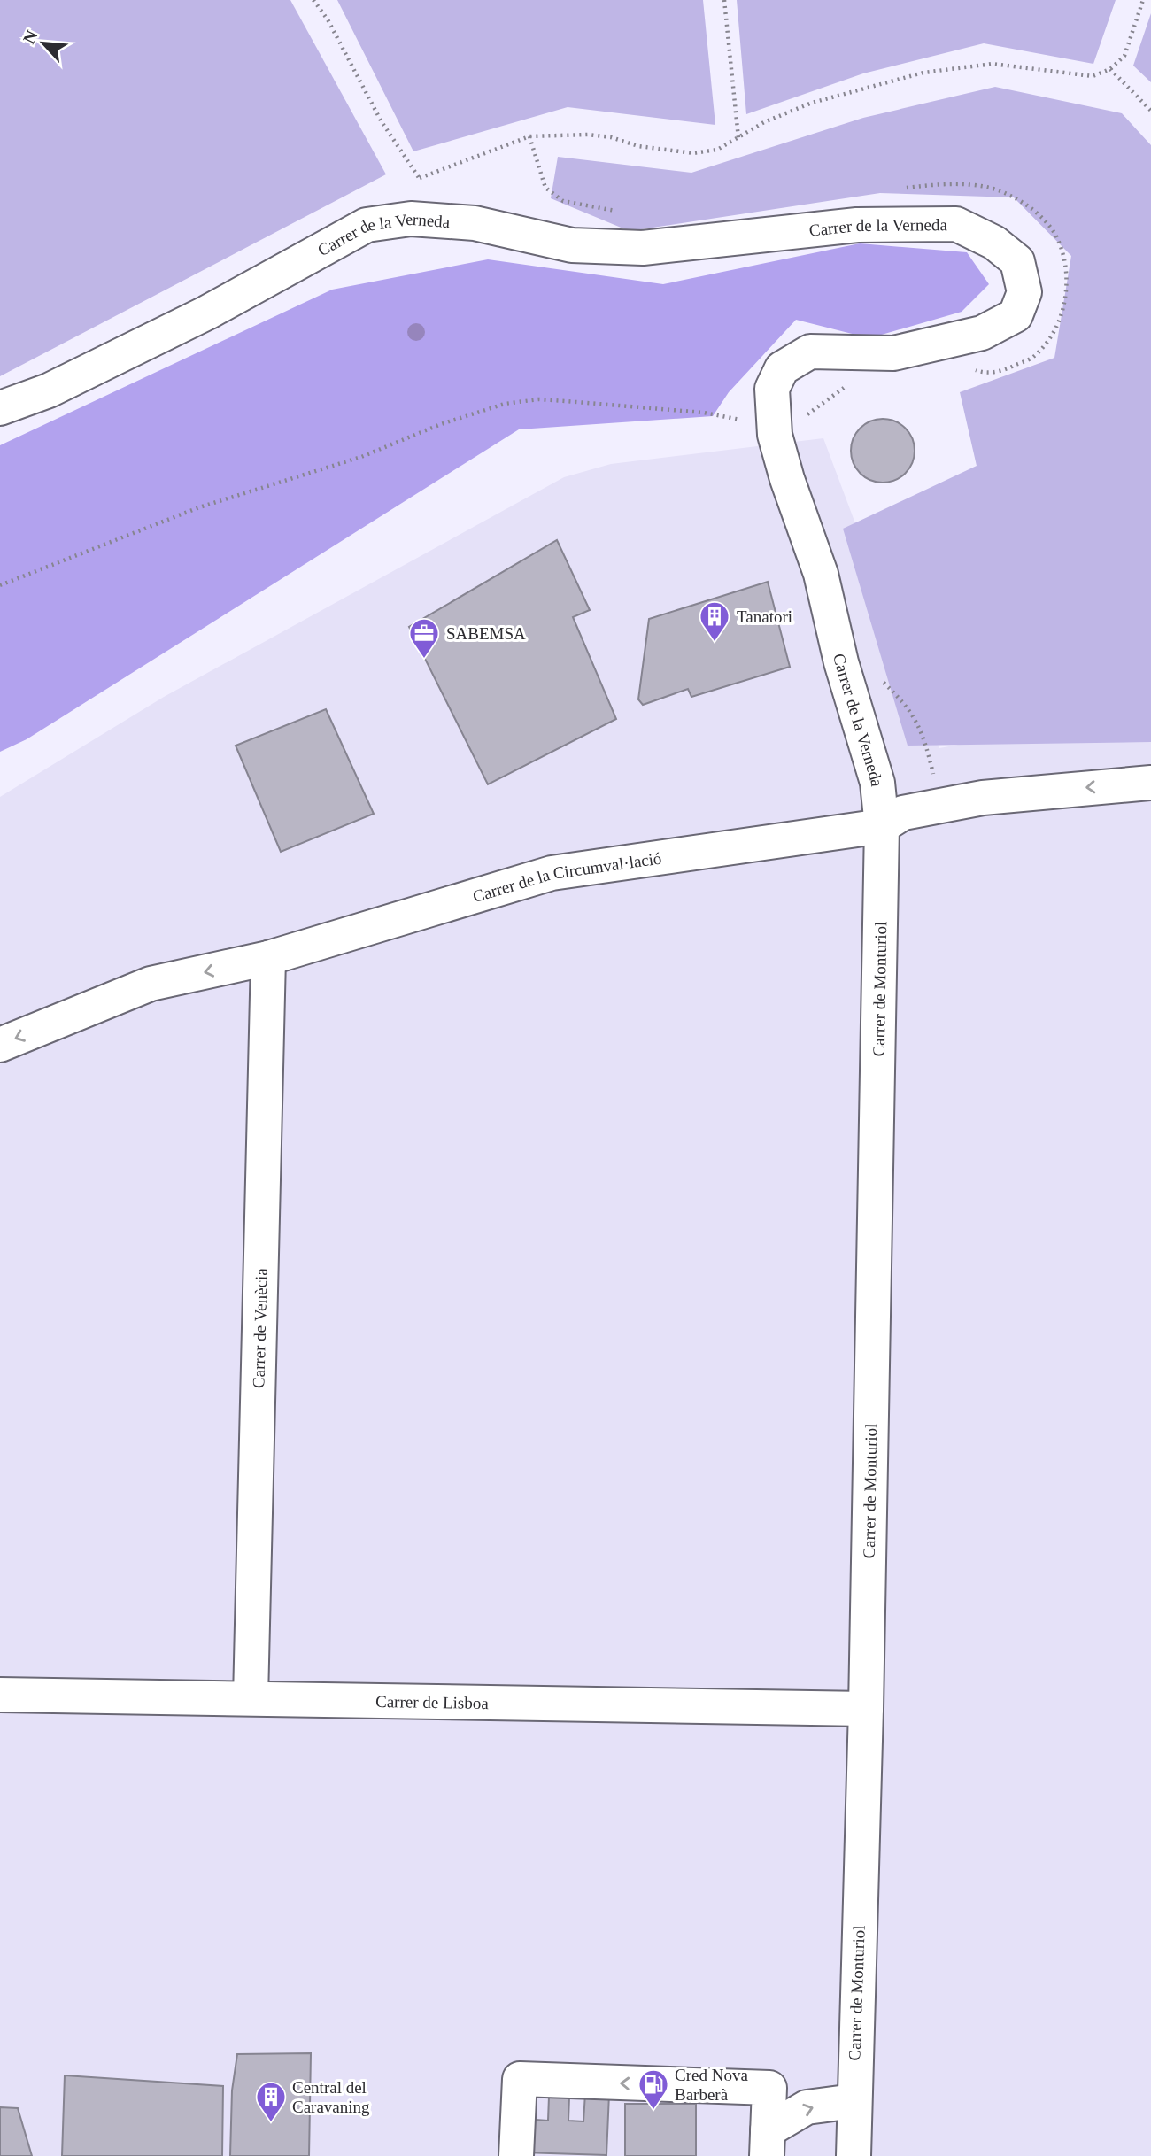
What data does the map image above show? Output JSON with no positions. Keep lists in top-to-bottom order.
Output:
{
  "streets": {
    "street": [
      "Carrer de la Verneda",
      "Carrer de la Circumval·lació",
      "Carrer de Monturiol",
      "Carrer de Venècia",
      "Carrer de Lisboa"
    ]
  },
  "crossings": [
    ["Carrer de la Verneda", "Carrer de la Circumval·lació"],
    ["Carrer de la Verneda", "Carrer de Monturiol"],
    ["Carrer de la Circumval·lació", "Carrer de Monturiol"],
    ["Carrer de la Circumval·lació", "Carrer de Venècia"],
    ["Carrer de Monturiol", "Carrer de Lisboa"],
    ["Carrer de Venècia", "Carrer de Lisboa"]
  ],
  "one_way": ["Carrer de la Circumval·lació"],
  "places": {
    "building": ["Tanatori", "Central del Caravaning"],
    "office": ["SABEMSA"],
    "fuel station": ["Cred Nova Barberà"]
  },
  "north": "top left"
}
